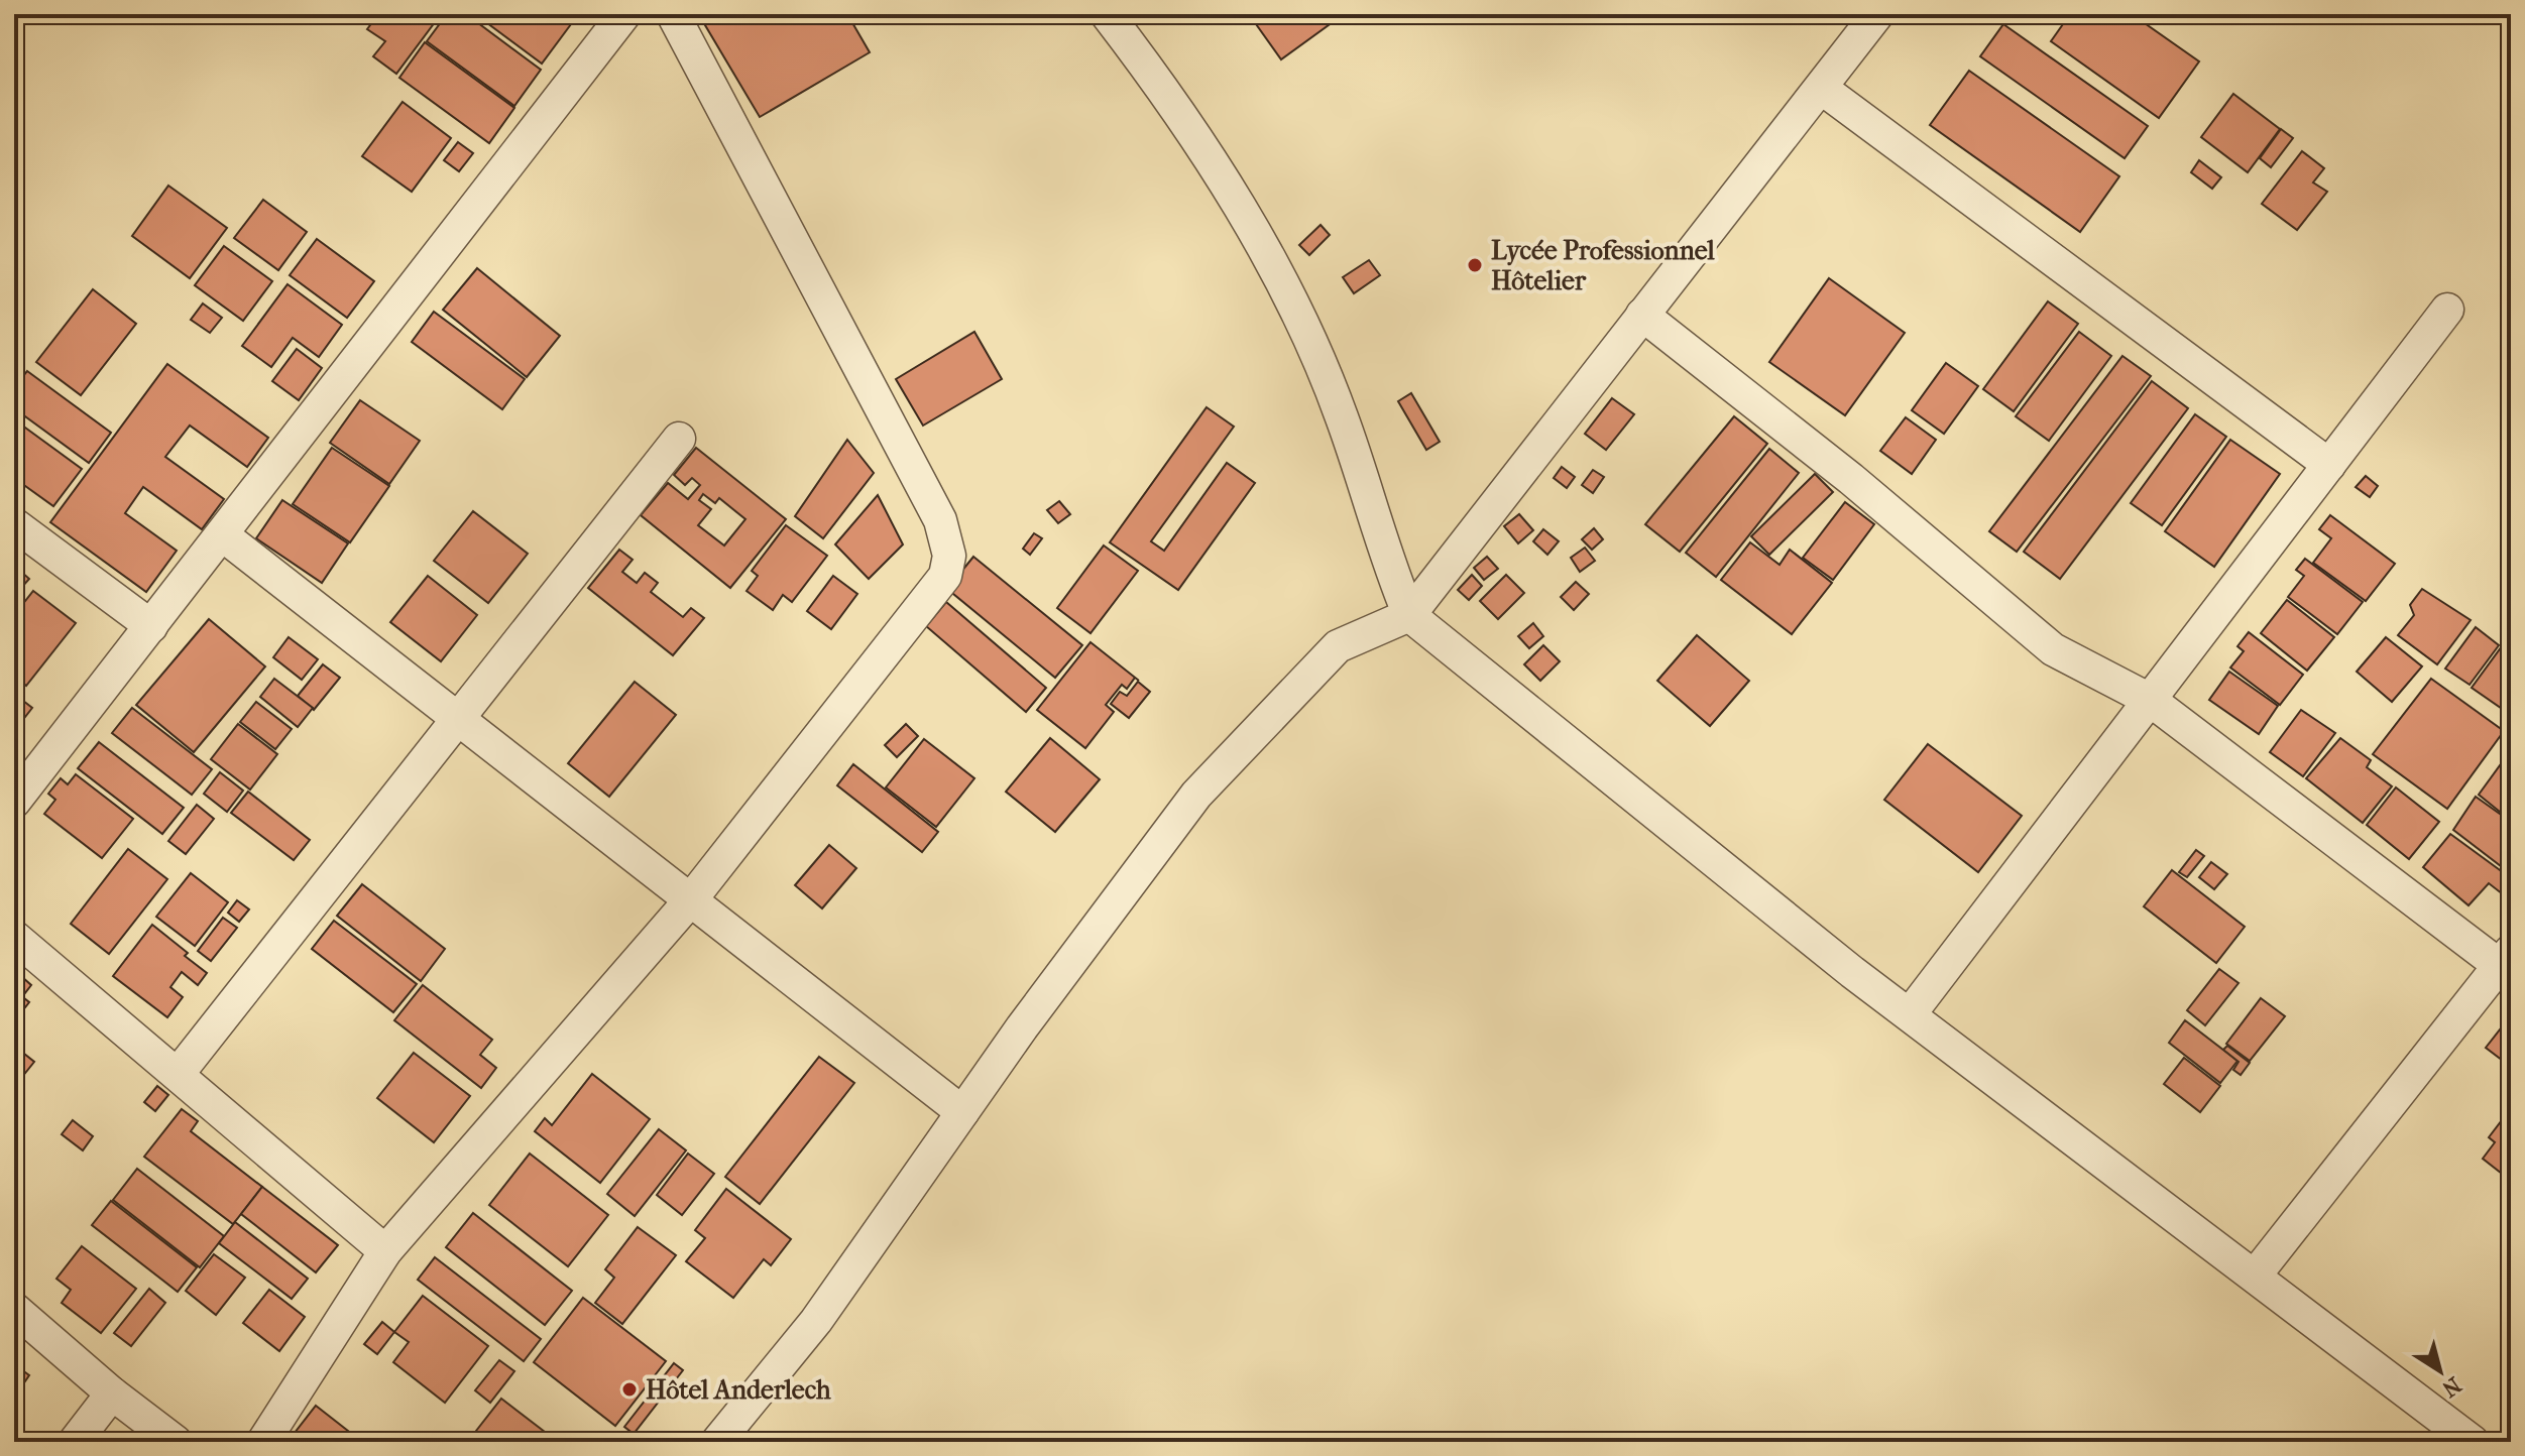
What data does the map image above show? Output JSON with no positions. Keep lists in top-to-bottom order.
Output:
{
  "places": ["Lycée Professionnel Hôtelier", "Hôtel Anderlech"],
  "north": "bottom right"
}
